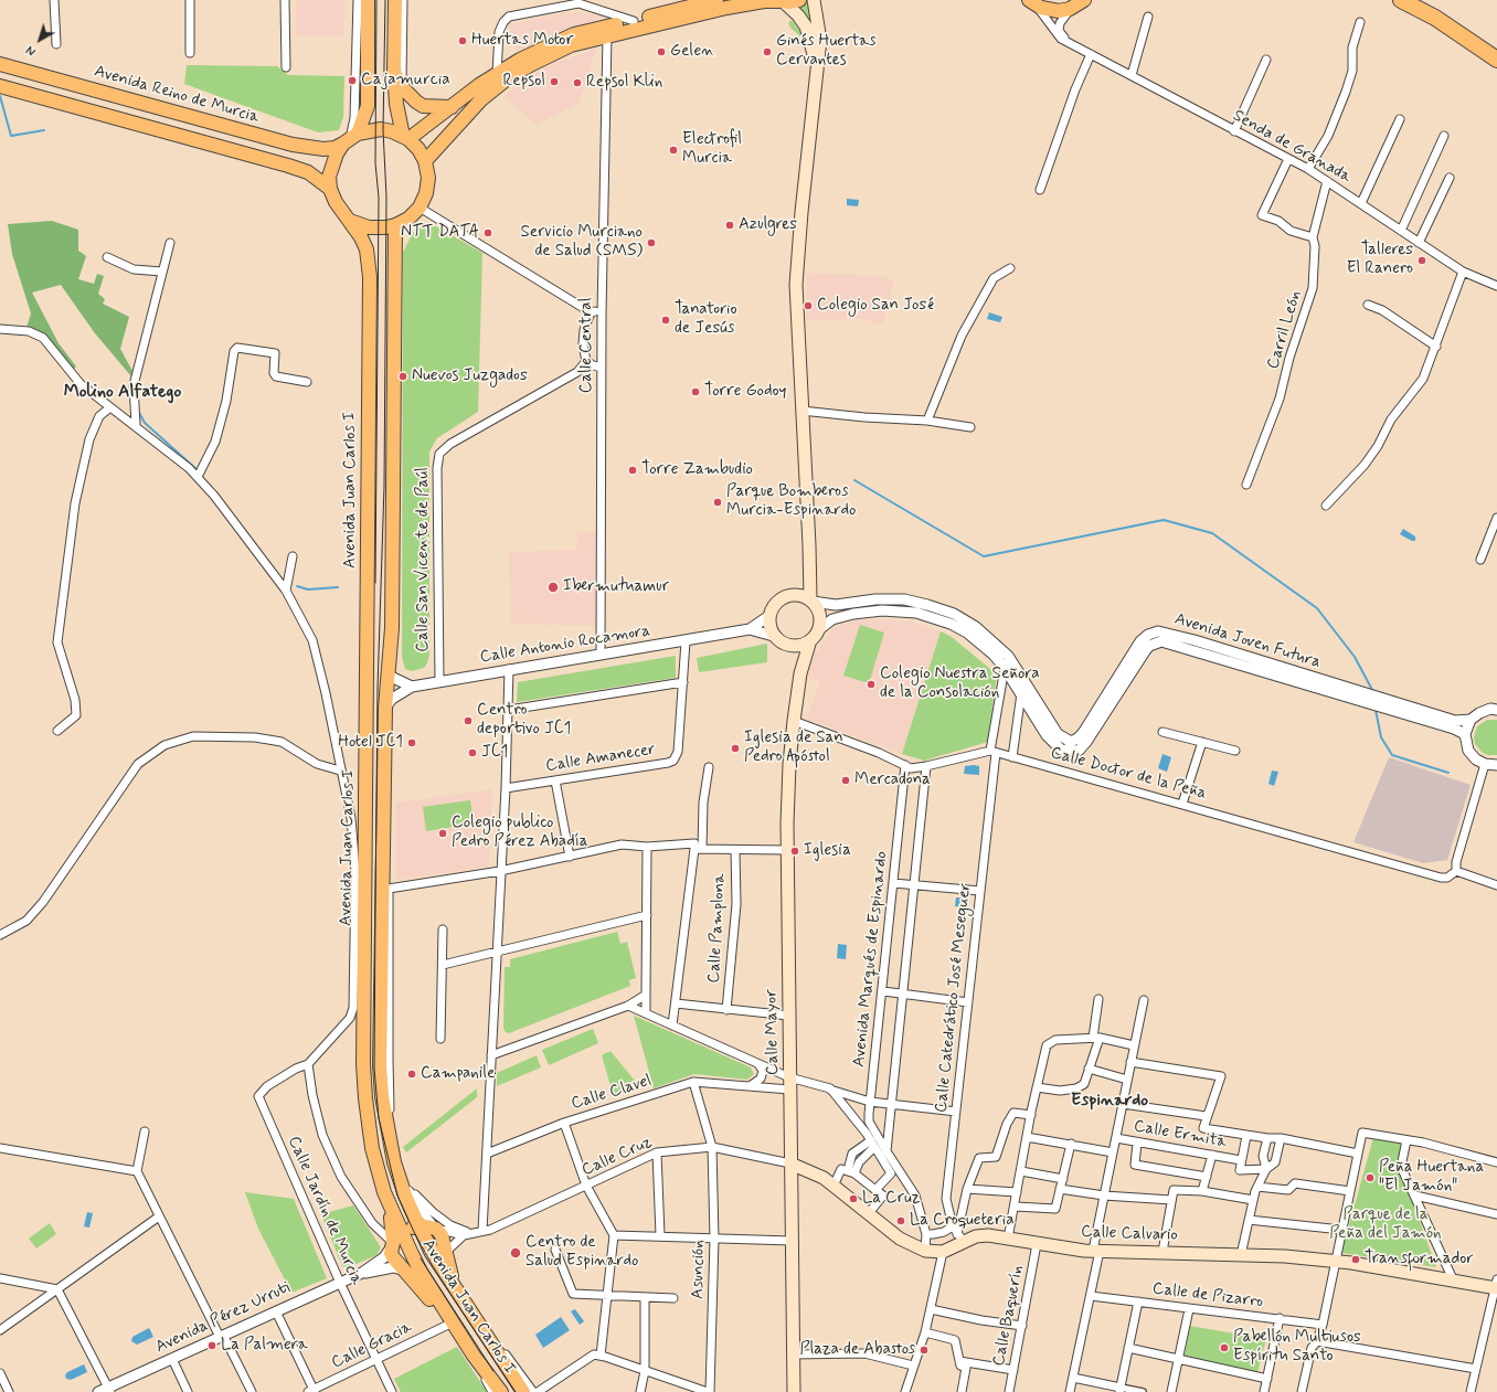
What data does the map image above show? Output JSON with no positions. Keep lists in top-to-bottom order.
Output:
{
  "streets": {
    "main road": [
      "Avenida Reino de Murcia",
      "Avenida Juan Carlos I",
      "Calle Mayor",
      "Calle Calvario"
    ],
    "street": [
      "Senda de Granada",
      "Carril León",
      "Calle Central",
      "Calle San Vicente de Paúl",
      "Avenida Joven Futura",
      "Calle Antonio Rocamora",
      "Calle Amanecer",
      "Calle Doctor de la Peña",
      "Calle Pamplona",
      "Avenida Marqués de Espinardo",
      "Calle Catedrático José Meseguer",
      "Calle Clavel",
      "Calle Ermita",
      "Calle Cruz",
      "Calle Jardín de Murcia",
      "Asunción",
      "Calle de Pizarro",
      "Calle Baquerín",
      "Avenida Pérez Urruti",
      "Calle Gracia"
    ]
  },
  "crossings": [
    ["Avenida Reino de Murcia", "Avenida Juan Carlos I"],
    ["Senda de Granada", "Carril León"],
    ["Calle Central", "Calle Antonio Rocamora"],
    ["Avenida Juan Carlos I", "Calle Antonio Rocamora"],
    ["Avenida Juan Carlos I", "Calle Jardín de Murcia"],
    ["Calle San Vicente de Paúl", "Calle Antonio Rocamora"],
    ["Avenida Joven Futura", "Calle Antonio Rocamora"],
    ["Avenida Joven Futura", "Calle Catedrático José Meseguer"],
    ["Avenida Joven Futura", "Calle Mayor"],
    ["Calle Antonio Rocamora", "Calle Mayor"],
    ["Calle Doctor de la Peña", "Avenida Marqués de Espinardo"],
    ["Calle Doctor de la Peña", "Calle Catedrático José Meseguer"],
    ["Calle Doctor de la Peña", "Calle Mayor"],
    ["Calle Catedrático José Meseguer", "Calle Calvario"],
    ["Calle Mayor", "Calle Clavel"],
    ["Calle Mayor", "Calle Cruz"],
    ["Calle Clavel", "Asunción"],
    ["Calle Cruz", "Asunción"],
    ["Calle Jardín de Murcia", "Avenida Pérez Urruti"],
    ["Calle Jardín de Murcia", "Calle Gracia"],
    ["Calle Calvario", "Calle Baquerín"]
  ],
  "districts": ["Molino Alfatego", "Espinardo"],
  "parks": ["Parque de la Peña del Jamón"],
  "places": [
    "Huertas Motor",
    "Gelen",
    "Ginés Huertas Cervantes",
    "Cajamurcia",
    "Repsol",
    "Repsol Klin",
    "Electrofil Murcia",
    "Azulgres",
    "NTT DATA",
    "Servicio Murciano de Salud (SMS)",
    "Talleres El Ranero",
    "Colegio San José",
    "Tanatorio de Jesús",
    "Nuevos Juzgados",
    "Torre Godoy",
    "Torre Zambudio",
    "Parque Bomberos Murcia-Espinardo",
    "Ibermutuamur",
    "Colegio Nuestra Señora de la Consolación",
    "Centro deportivo JC1",
    "Hotel JC1",
    "Iglesia de San Pedro Apóstol",
    "JC1",
    "Mercadona",
    "Colegio publico Pedro Pérez Abadía",
    "Iglesia",
    "Campanile",
    "Peña Huertana \"El Jamón\"",
    "La Cruz",
    "La Croqueteria",
    "Centro de Salud Espinardo",
    "Transformador",
    "La Palmera",
    "Pabellón Multiusos Espíritu Santo",
    "Plaza de Abastos"
  ],
  "north": "bottom left"
}
